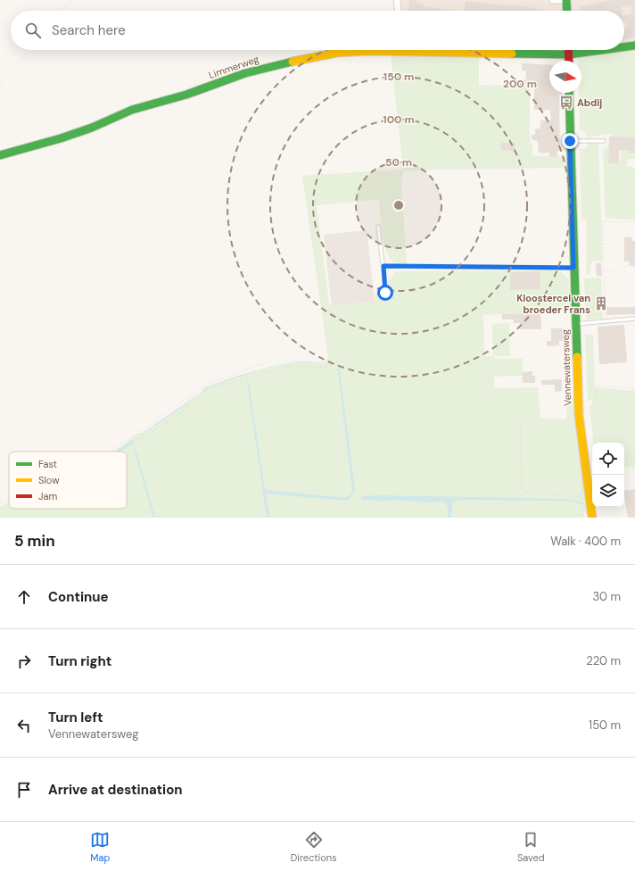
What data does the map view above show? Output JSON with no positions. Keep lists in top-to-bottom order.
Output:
{
  "streets": {
    "street": ["Limmerweg", "Vennewatersweg"]
  },
  "places": {
    "bus stop": ["Abdij"],
    "building": ["Kloostercel van broeder Frans"]
  },
  "legend": ["Fast", "Slow", "Jam"],
  "north": "right",
  "page": {
    "search": "Search here",
    "heading": ["5 min", "Walk · 400 m"],
    "list": [
      ["Continue", "30 m"],
      ["Turn right", "220 m"],
      ["Turn left", "Vennewatersweg", "150 m"],
      "Arrive at destination"
    ],
    "nav": ["Map", "Directions", "Saved"]
  },
  "rings": [
    "150 m",
    "200 m",
    "100 m",
    "50 m"
  ]
}
